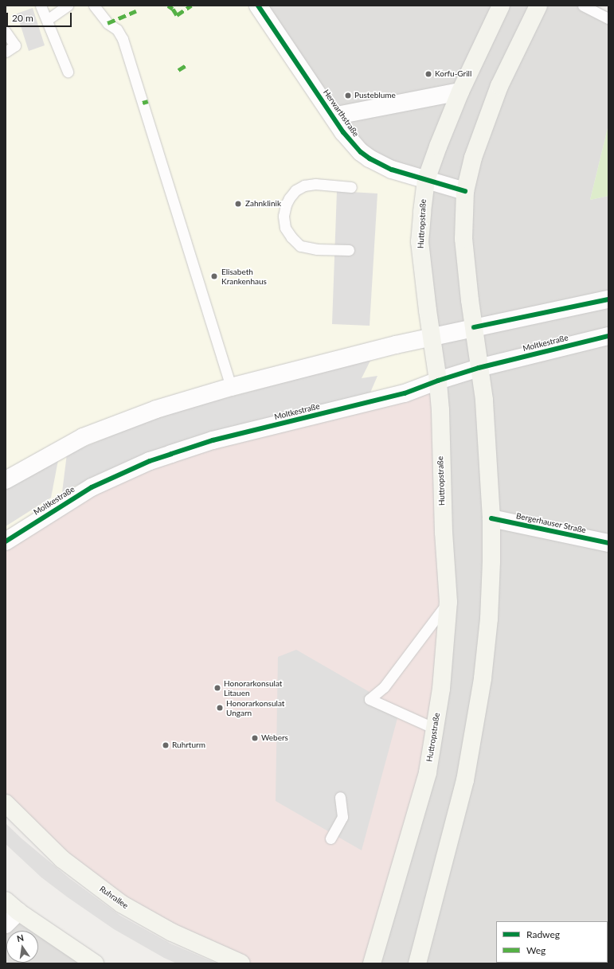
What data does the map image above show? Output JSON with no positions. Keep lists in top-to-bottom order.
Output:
{
  "streets": {
    "main road": ["Huttropstraße", "Ruhrallee"],
    "street": ["Herwarthstraße", "Moltkestraße", "Bergerhauser Straße"]
  },
  "crossings": [
    ["Herwarthstraße", "Huttropstraße"],
    ["Huttropstraße", "Moltkestraße"]
  ],
  "places": [
    "Korfu-Grill",
    "Pusteblume",
    "Zahnklinik",
    "Elisabeth Krankenhaus",
    "Honorarkonsulat Litauen",
    "Honorarkonsulat Ungarn",
    "Webers",
    "Ruhrturm"
  ],
  "legend": ["Radweg", "Weg"],
  "scale_bar": "20 m",
  "north": "top"
}
